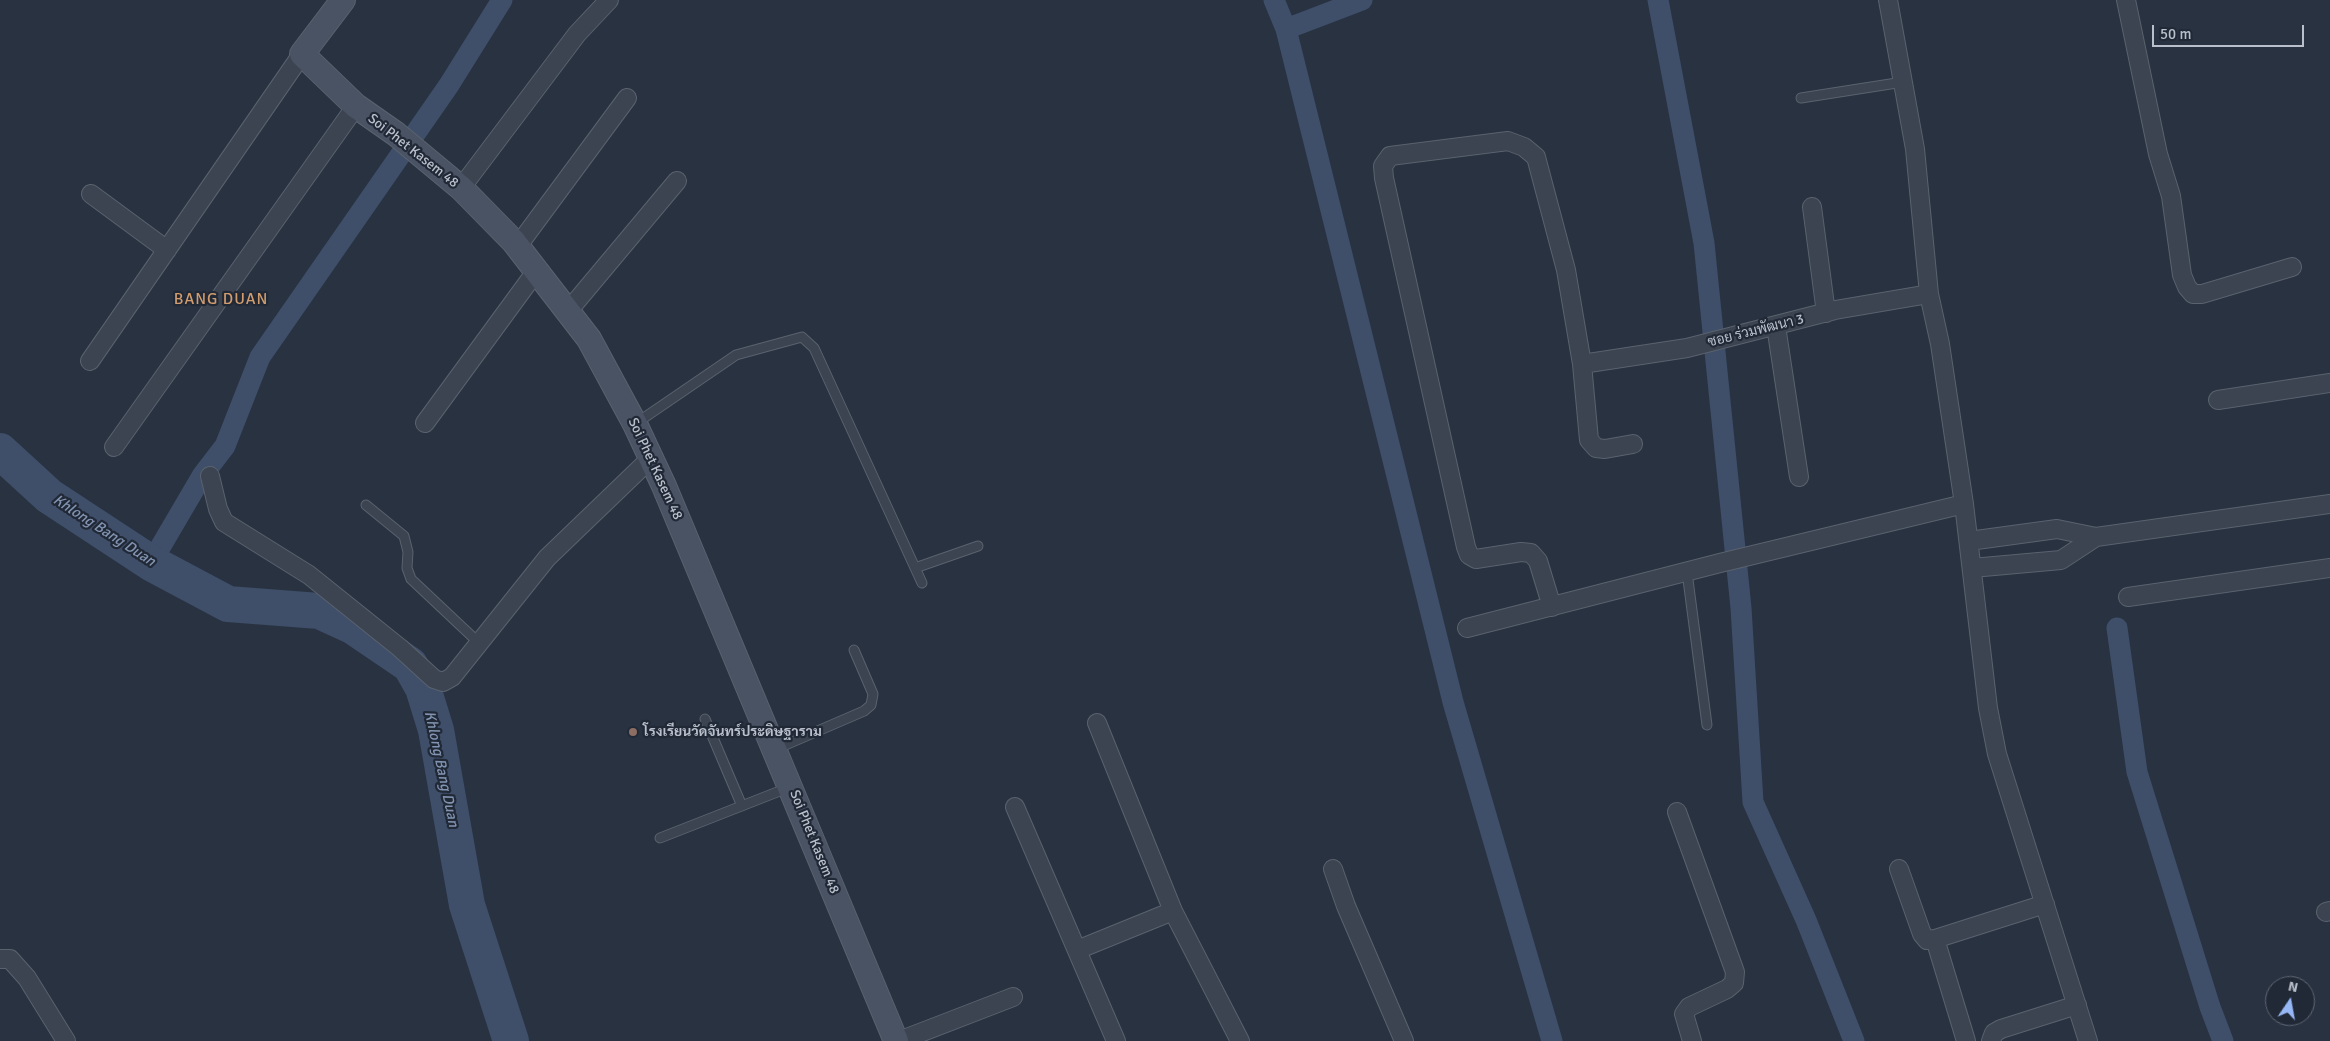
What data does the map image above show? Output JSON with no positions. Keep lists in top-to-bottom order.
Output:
{
  "streets": {
    "street": ["Soi Phet Kasem 48", "ซอย ร่วมพัฒนา 3"]
  },
  "districts": ["BANG DUAN"],
  "water": ["Khlong Bang Duan"],
  "places": ["โรงเรียนวัดจันทร์ประดิษฐาราม"],
  "scale_bar": "50 m",
  "north": "top"
}
